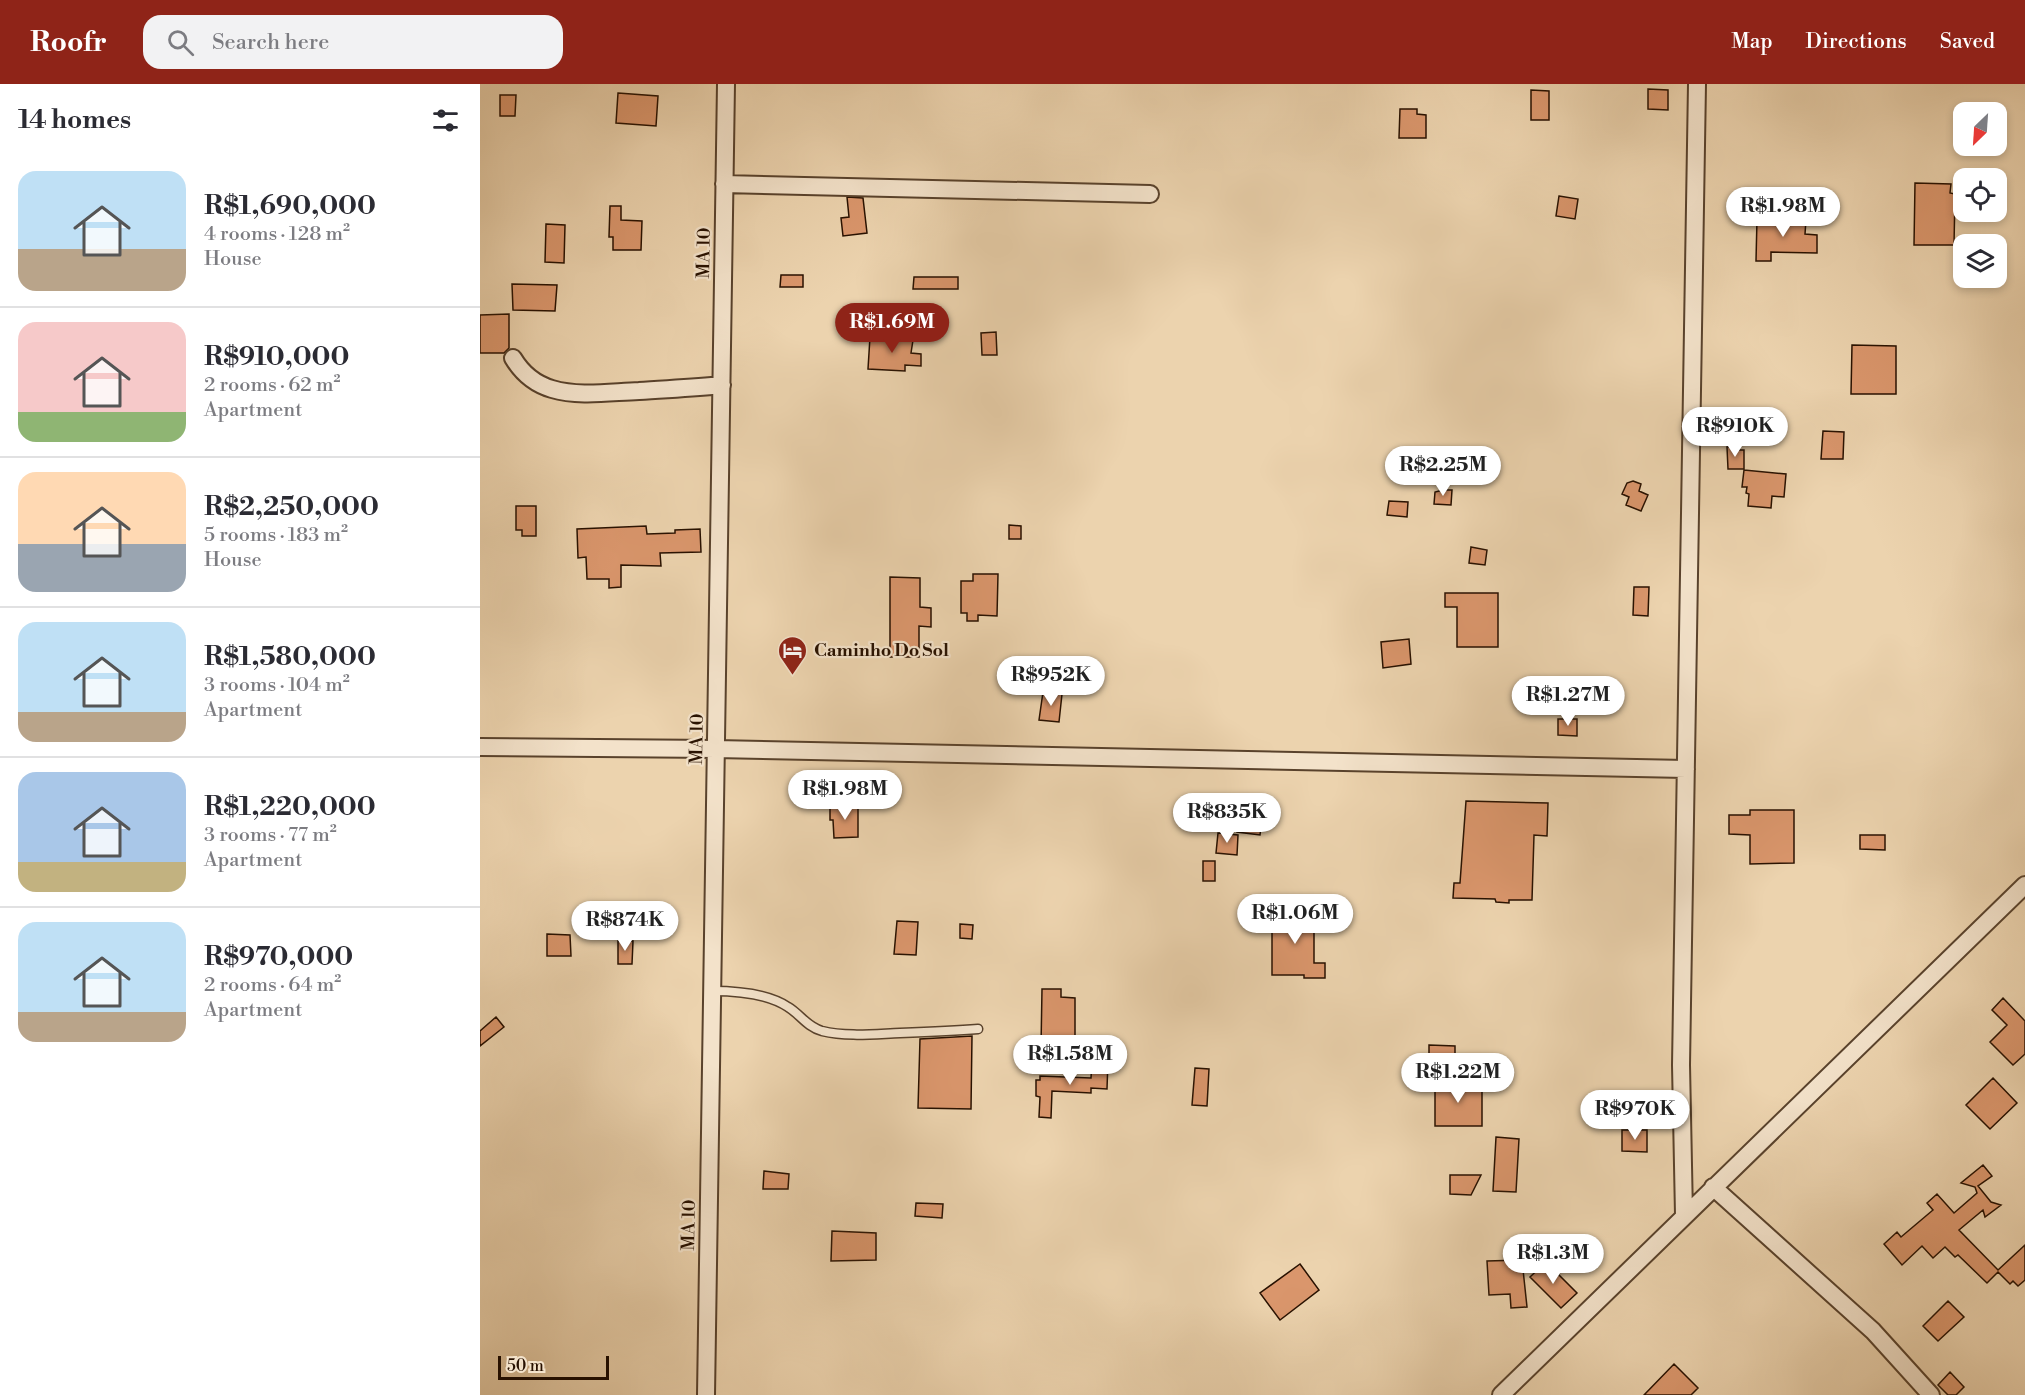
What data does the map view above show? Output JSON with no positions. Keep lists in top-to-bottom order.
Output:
{
  "streets": {
    "street": ["MA 10"]
  },
  "places": {
    "hotel": ["Caminho Do Sol"]
  },
  "scale_bar": "50 m",
  "north": "bottom left",
  "page": {
    "header": "Roofr",
    "search": "Search here",
    "nav": ["Map", "Directions", "Saved"],
    "heading": "14 homes",
    "list": [
      {
        "name": "R$1,690,000",
        "note": "4 rooms · 128 m² · House"
      },
      {
        "name": "R$910,000",
        "note": "2 rooms · 62 m² · Apartment"
      },
      {
        "name": "R$2,250,000",
        "note": "5 rooms · 183 m² · House"
      },
      {
        "name": "R$1,580,000",
        "note": "3 rooms · 104 m² · Apartment"
      },
      {
        "name": "R$1,220,000",
        "note": "3 rooms · 77 m² · Apartment"
      },
      {
        "name": "R$970,000",
        "note": "2 rooms · 64 m² · Apartment"
      }
    ],
    "price": [
      "R$1.98M",
      "R$1.69M",
      "R$910K",
      "R$2.25M",
      "R$952K",
      "R$1.27M",
      "R$1.98M",
      "R$835K",
      "R$1.06M",
      "R$874K",
      "R$1.58M",
      "R$1.22M",
      "R$970K",
      "R$1.3M"
    ],
    "scale": "50 m"
  }
}
